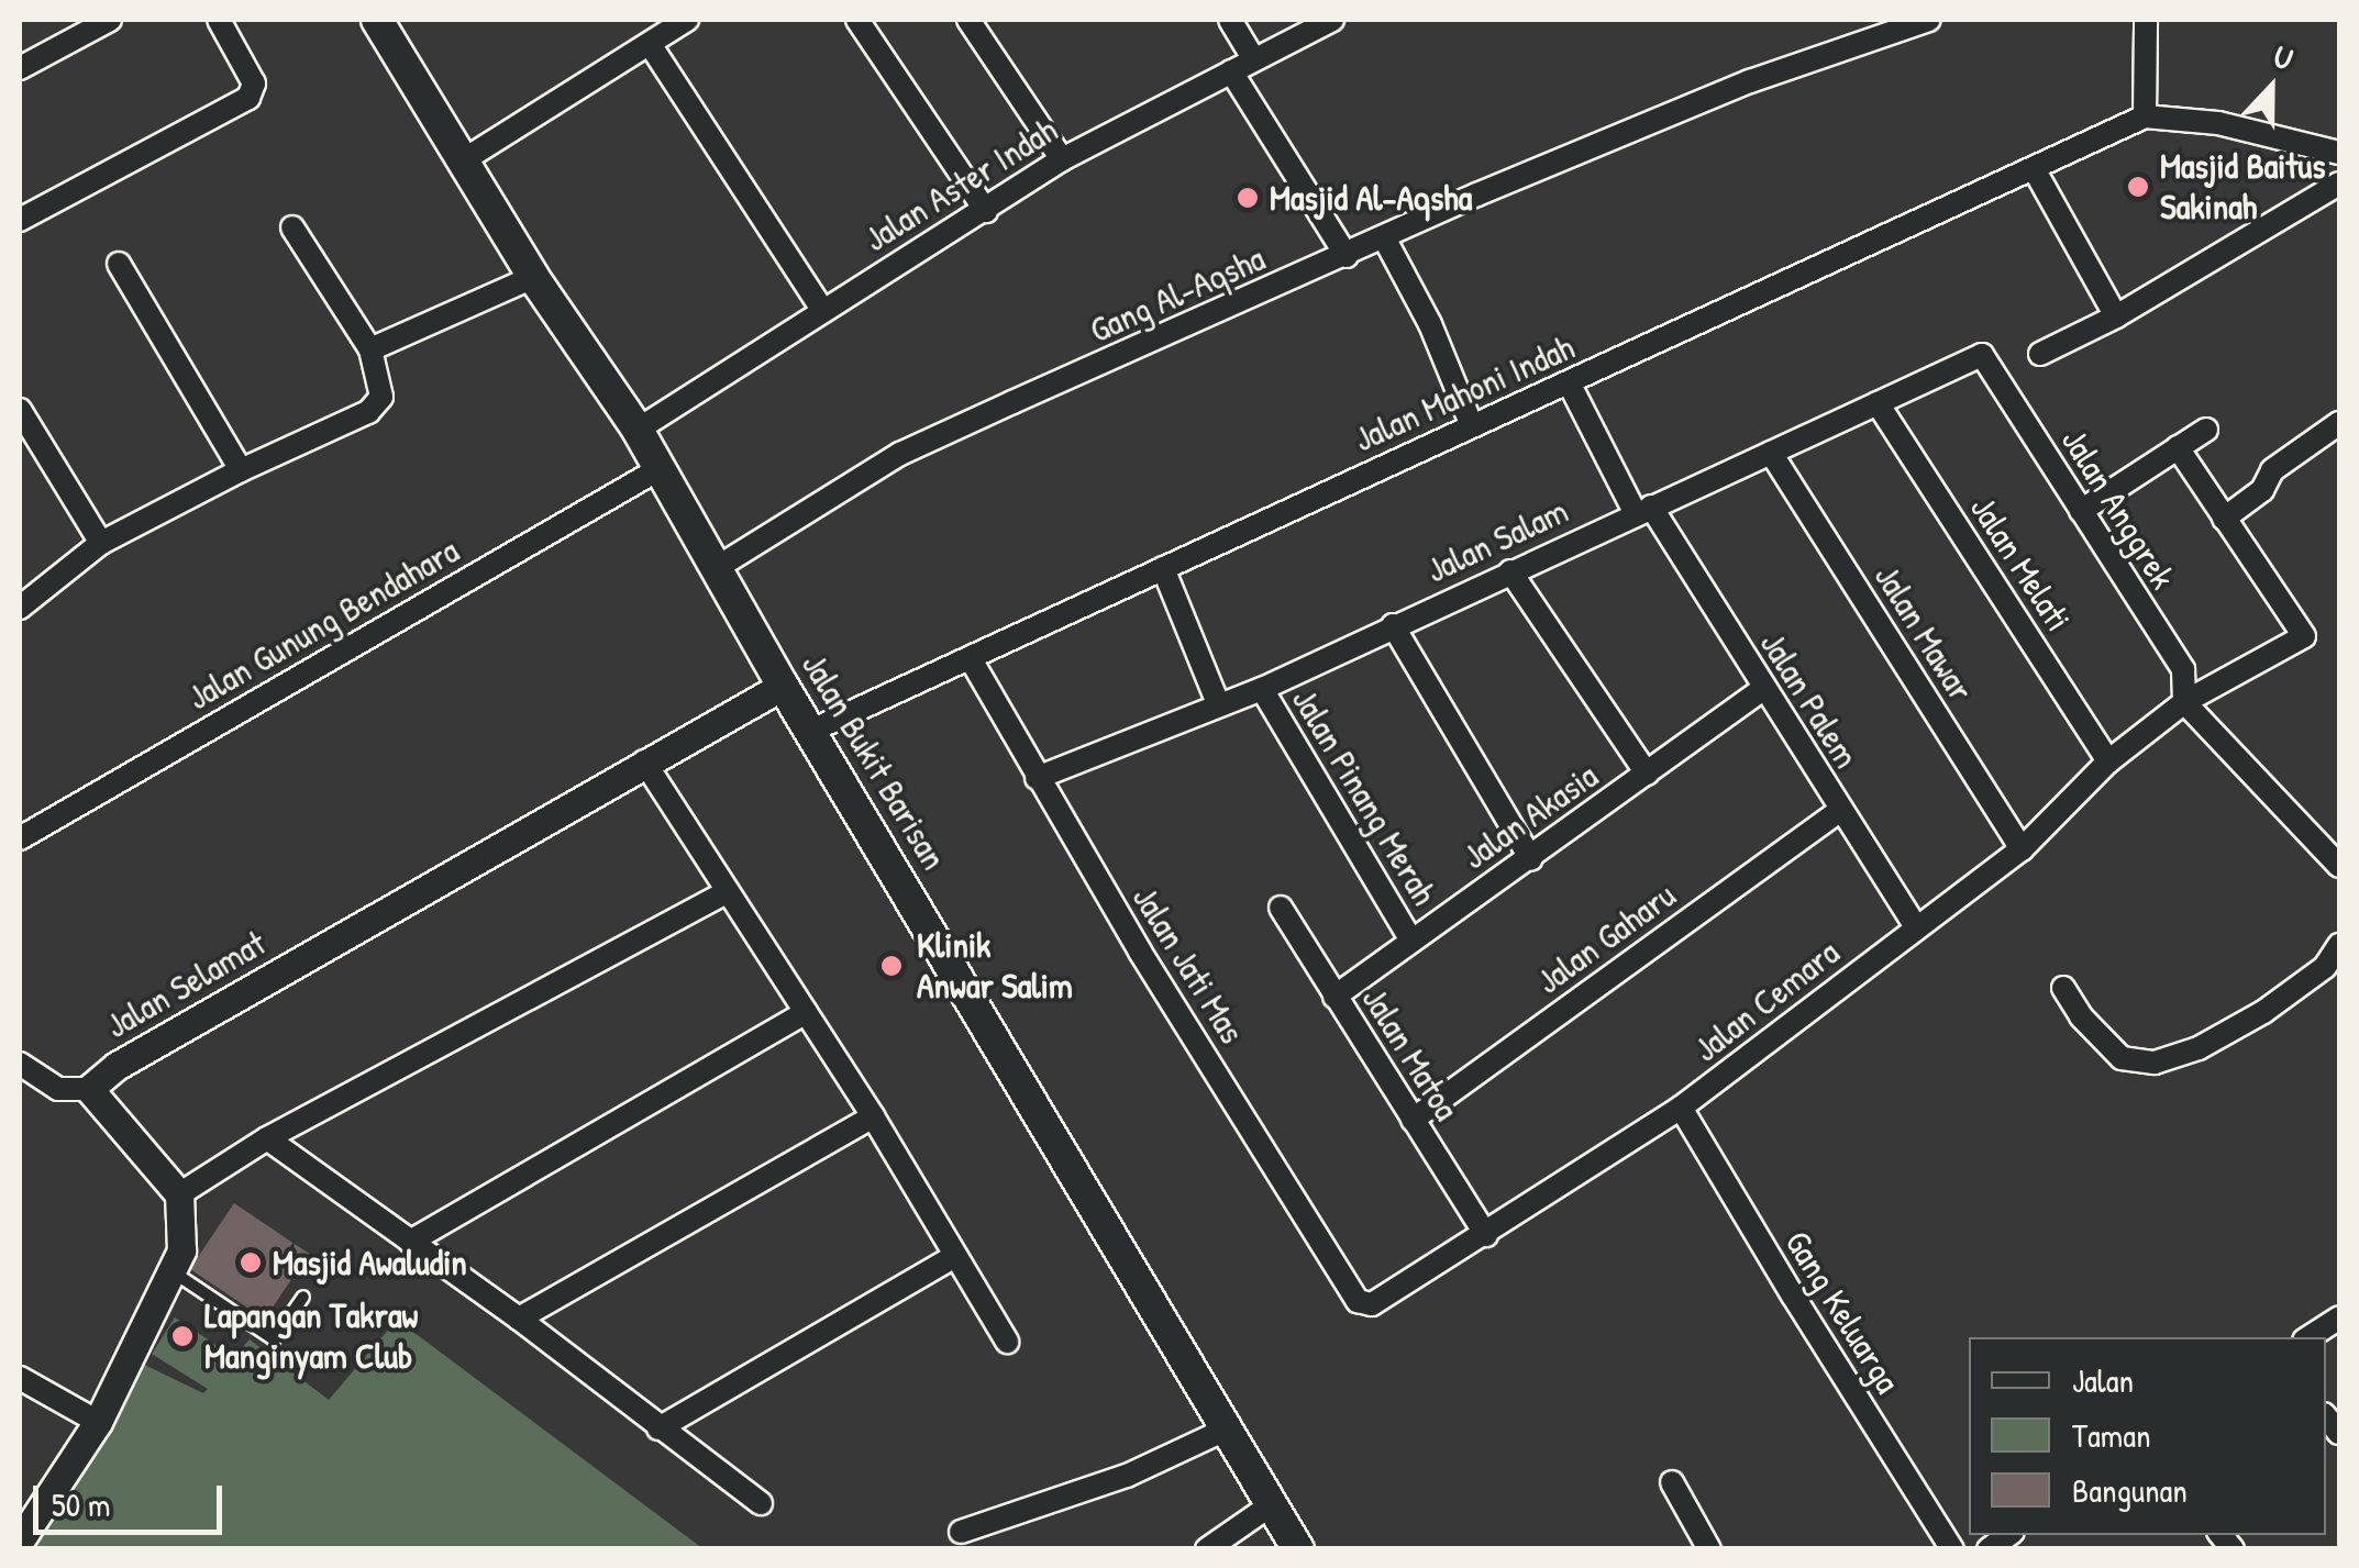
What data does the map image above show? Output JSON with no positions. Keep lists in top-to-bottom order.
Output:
{
  "streets": {
    "main road": ["Jalan Bukit Barisan"],
    "street": [
      "Jalan Aster Indah",
      "Gang Al-Aqsha",
      "Jalan Mahoni Indah",
      "Jalan Anggrek",
      "Jalan Salam",
      "Jalan Melati",
      "Jalan Gunung Bendahara",
      "Jalan Mawar",
      "Jalan Palem",
      "Jalan Pinang Merah",
      "Jalan Akasia",
      "Jalan Gaharu",
      "Jalan Jati Mas",
      "Jalan Selamat",
      "Jalan Cemara",
      "Jalan Matoa",
      "Gang Keluarga"
    ]
  },
  "crossings": [
    ["Jalan Aster Indah", "Jalan Bukit Barisan"],
    ["Gang Al-Aqsha", "Jalan Bukit Barisan"],
    ["Jalan Mahoni Indah", "Jalan Palem"],
    ["Jalan Mahoni Indah", "Jalan Bukit Barisan"],
    ["Jalan Mahoni Indah", "Jalan Jati Mas"],
    ["Jalan Anggrek", "Jalan Salam"],
    ["Jalan Anggrek", "Jalan Cemara"],
    ["Jalan Salam", "Jalan Melati"],
    ["Jalan Salam", "Jalan Mawar"],
    ["Jalan Salam", "Jalan Palem"],
    ["Jalan Salam", "Jalan Pinang Merah"],
    ["Jalan Salam", "Jalan Jati Mas"],
    ["Jalan Melati", "Jalan Cemara"],
    ["Jalan Gunung Bendahara", "Jalan Bukit Barisan"],
    ["Jalan Mawar", "Jalan Cemara"],
    ["Jalan Palem", "Jalan Akasia"],
    ["Jalan Palem", "Jalan Gaharu"],
    ["Jalan Palem", "Jalan Cemara"],
    ["Jalan Bukit Barisan", "Jalan Selamat"],
    ["Jalan Pinang Merah", "Jalan Akasia"],
    ["Jalan Akasia", "Jalan Matoa"],
    ["Jalan Gaharu", "Jalan Matoa"],
    ["Jalan Jati Mas", "Jalan Cemara"],
    ["Jalan Cemara", "Jalan Matoa"],
    ["Jalan Cemara", "Gang Keluarga"]
  ],
  "places": [
    "Masjid Baitus Sakinah",
    "Masjid Al-Aqsha",
    "Klinik Anwar Salim",
    "Masjid Awaludin",
    "Lapangan Takraw Manginyam Club"
  ],
  "legend": ["Jalan", "Taman", "Bangunan"],
  "scale_bar": "50 m",
  "north": "top"
}
